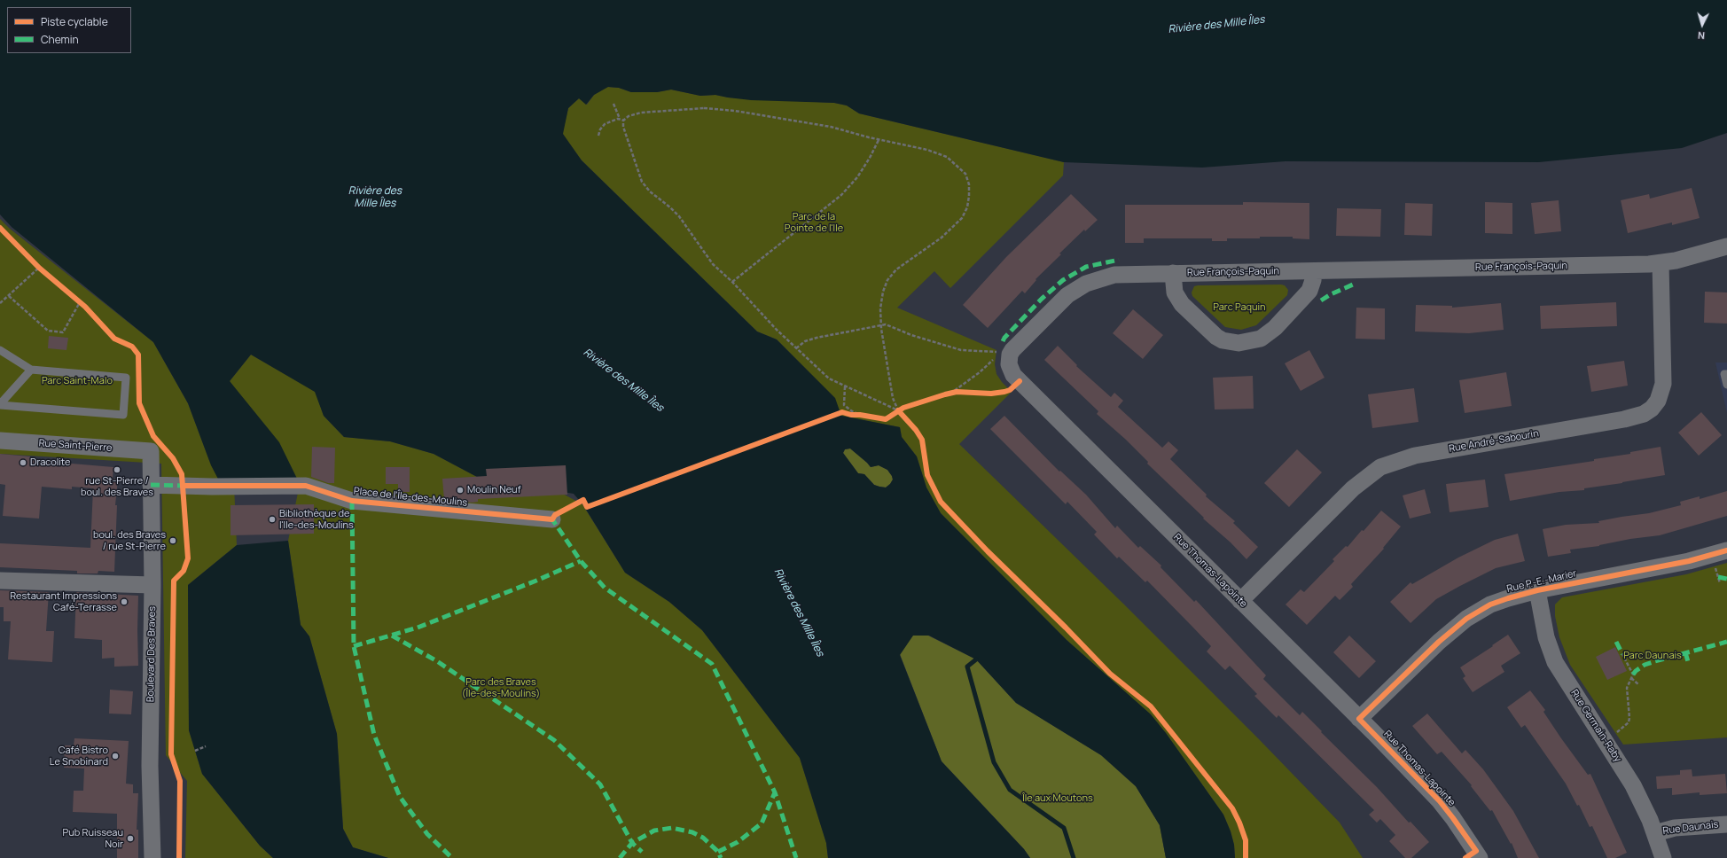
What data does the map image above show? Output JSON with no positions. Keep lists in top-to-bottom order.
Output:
{
  "streets": {
    "street": [
      "Rue François-Paquin",
      "Rue André-Sabourin",
      "Rue Saint-Pierre",
      "Place de l'Île-des-Moulins",
      "Rue Thomas-Lapointe",
      "Rue P.-E.-Marier",
      "Boulevard Des Braves",
      "Rue Germain-Raby",
      "Rue Daunais"
    ]
  },
  "crossings": [
    ["Rue François-Paquin", "Rue André-Sabourin"],
    ["Rue François-Paquin", "Rue Thomas-Lapointe"],
    ["Rue André-Sabourin", "Rue Thomas-Lapointe"],
    ["Rue Saint-Pierre", "Boulevard Des Braves"],
    ["Place de l'Île-des-Moulins", "Boulevard Des Braves"],
    ["Rue Thomas-Lapointe", "Rue P.-E.-Marier"],
    ["Rue P.-E.-Marier", "Rue Germain-Raby"],
    ["Rue Germain-Raby", "Rue Daunais"]
  ],
  "water": ["Rivière des Mille Îles"],
  "parks": [
    "Parc de la Pointe de l'Ile",
    "Parc Paquin",
    "Parc Saint-Malo",
    "Parc Daunais",
    "Parc des Braves (Île-des-Moulins)",
    "Île aux Moutons"
  ],
  "places": [
    "Dracolite",
    "rue St-Pierre / boul. des Braves",
    "Moulin Neuf",
    "Bibliothèque de l'Ile-des-Moulins",
    "boul. des Braves / rue St-Pierre",
    "Restaurant Impressions Café-Terrasse",
    "Café Bistro Le Snobinard",
    "Pub Ruisseau Noir"
  ],
  "legend": ["Piste cyclable", "Chemin"],
  "north": "bottom"
}
